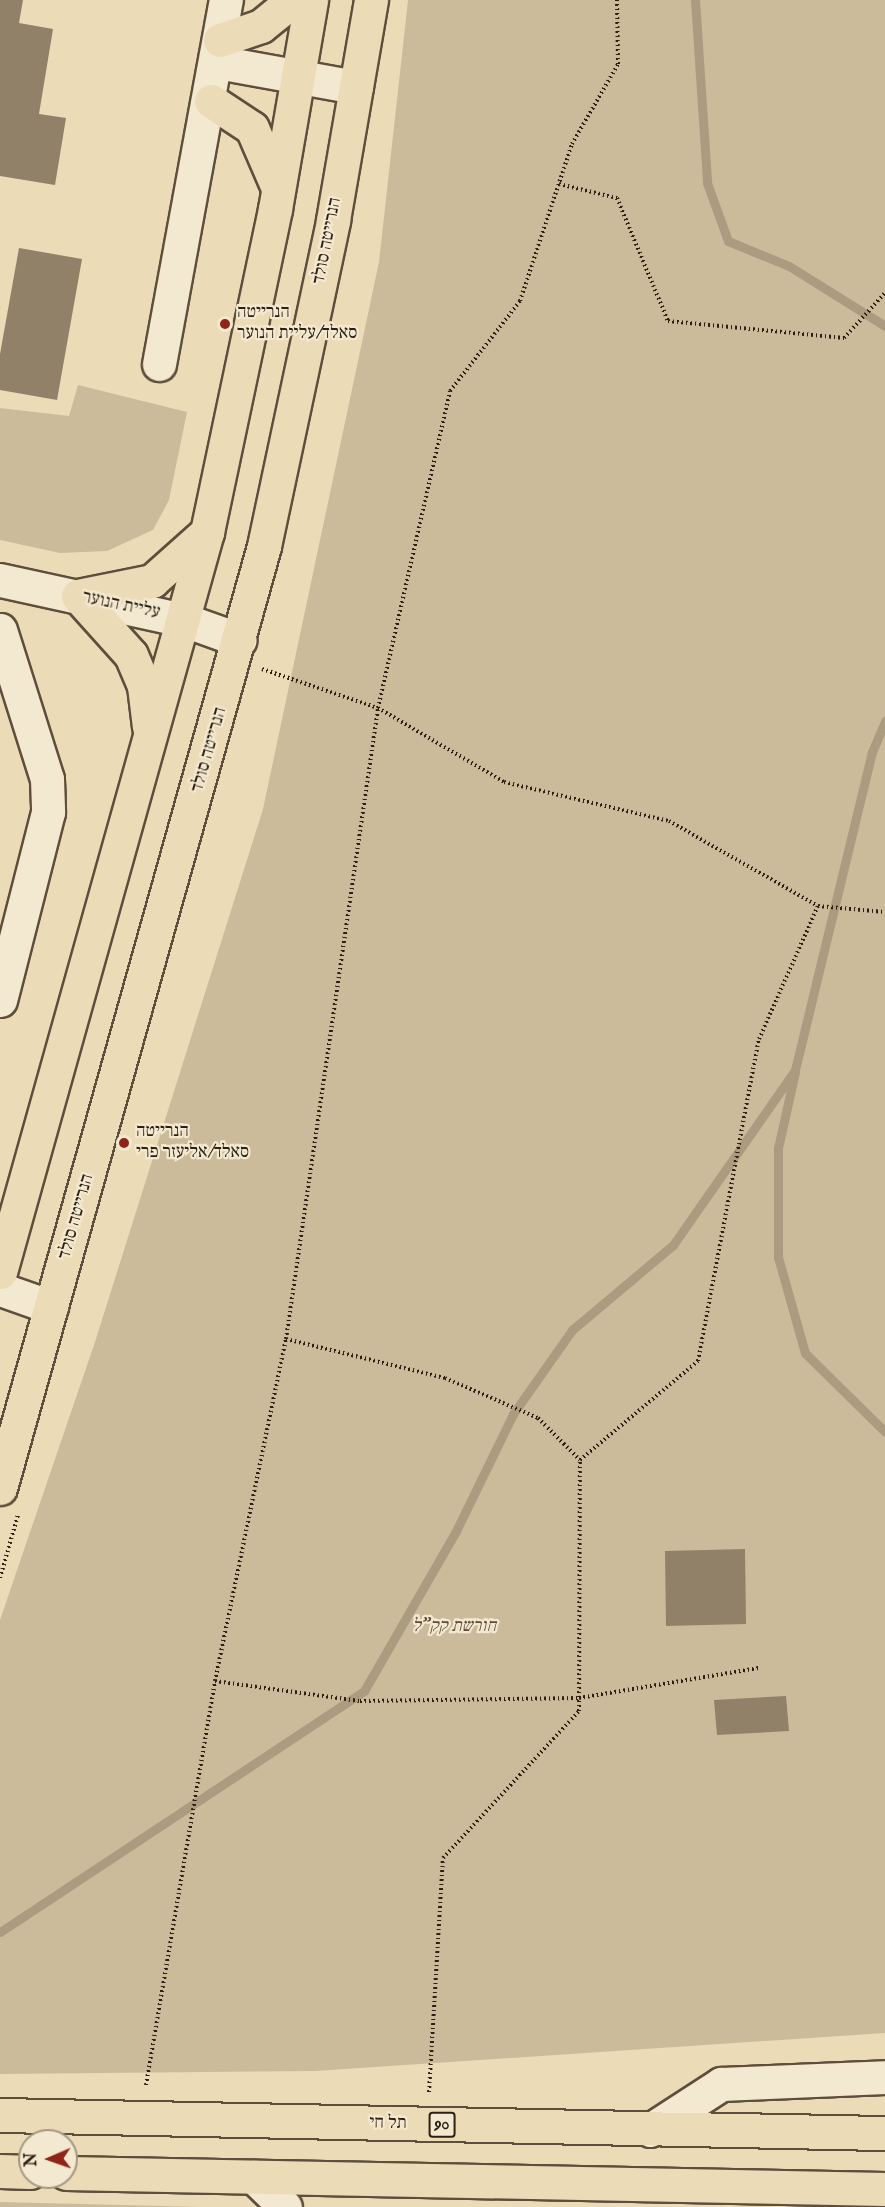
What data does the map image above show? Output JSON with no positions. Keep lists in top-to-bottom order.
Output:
{
  "streets": {
    "main road": ["הנרייטה סולד", "תל חי", "90"],
    "street": ["עליית הנוער"]
  },
  "crossings": [
    ["הנרייטה סולד", "עליית הנוער"]
  ],
  "parks": ["חורשת קק\"ל"],
  "places": ["הנרייטה סאלד/עליית הנוער", "הנרייטה סאלד/אליעזר פרי"],
  "north": "left"
}
